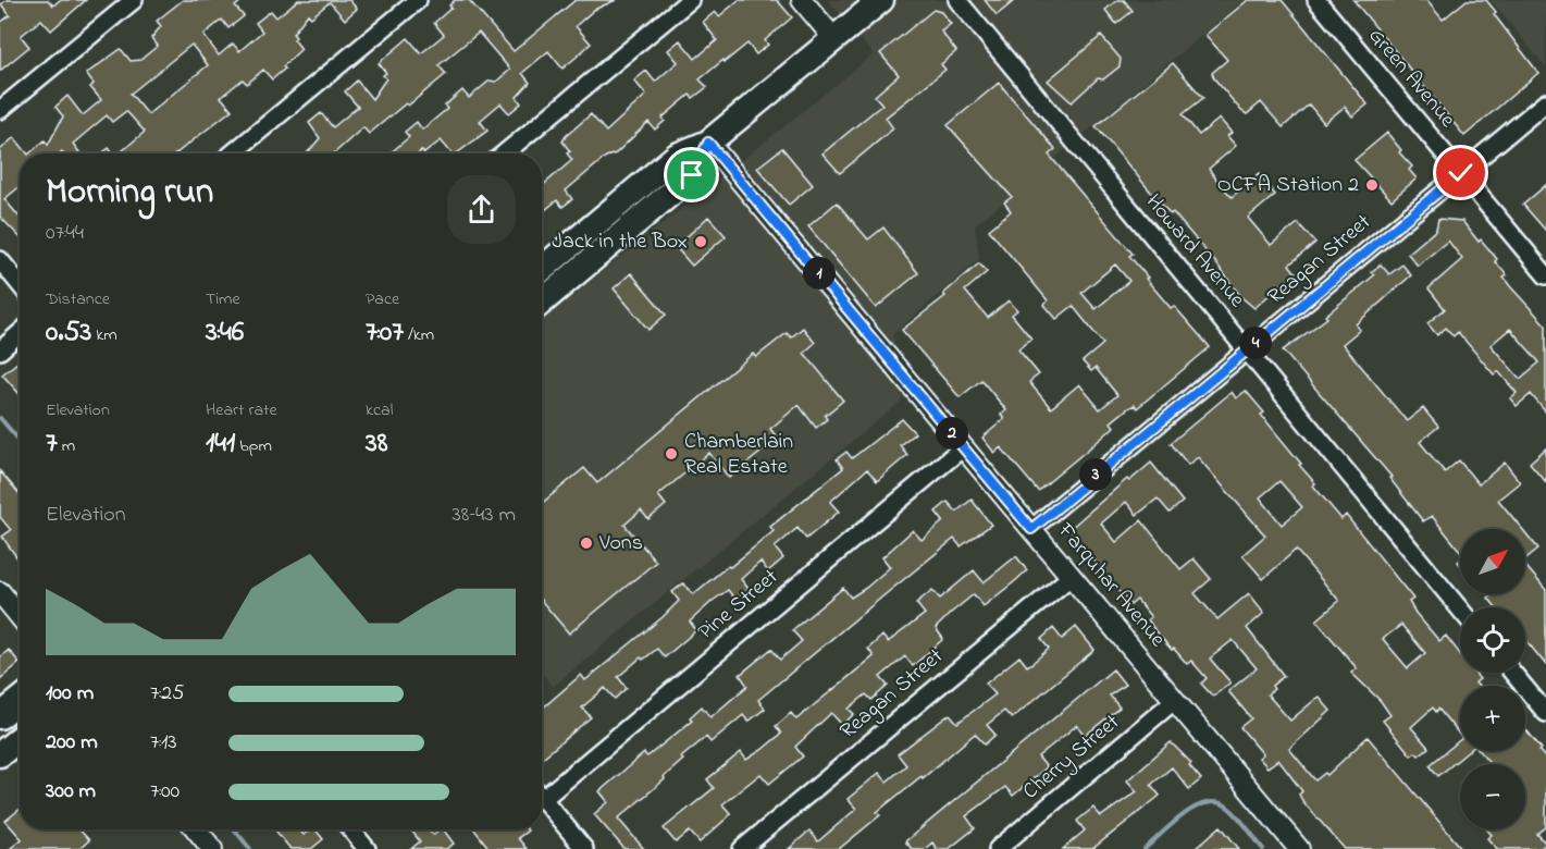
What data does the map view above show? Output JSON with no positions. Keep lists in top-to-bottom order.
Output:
{
  "streets": {
    "street": [
      "Green Avenue",
      "Howard Avenue",
      "Reagan Street",
      "Farquhar Avenue",
      "Pine Street",
      "Cherry Street"
    ]
  },
  "crossings": [
    ["Green Avenue", "Reagan Street"],
    ["Howard Avenue", "Reagan Street"],
    ["Reagan Street", "Farquhar Avenue"],
    ["Farquhar Avenue", "Pine Street"],
    ["Farquhar Avenue", "Cherry Street"]
  ],
  "places": [
    "OCFA Station 2",
    "Jack in the Box",
    "Chamberlain Real Estate",
    "Vons"
  ],
  "north": "top right",
  "page": {
    "heading": ["Morning run", "07:44"],
    "pins": [
      "1",
      "4",
      "2",
      "3"
    ],
    "stats": [
      ["Distance", "0.53 km"],
      ["Time", "3:46"],
      ["Pace", "7:07 /km"],
      ["Elevation", "7 m"],
      ["Heart rate", "141 bpm"],
      ["kcal", "38"]
    ],
    "chart": ["Elevation", "38–43 m"],
    "map_buttons": ["+", "−"],
    "list": [
      {
        "name": "100 m",
        "note": "7:25"
      },
      {
        "name": "200 m",
        "note": "7:13"
      },
      {
        "name": "300 m",
        "note": "7:00"
      }
    ]
  }
}
